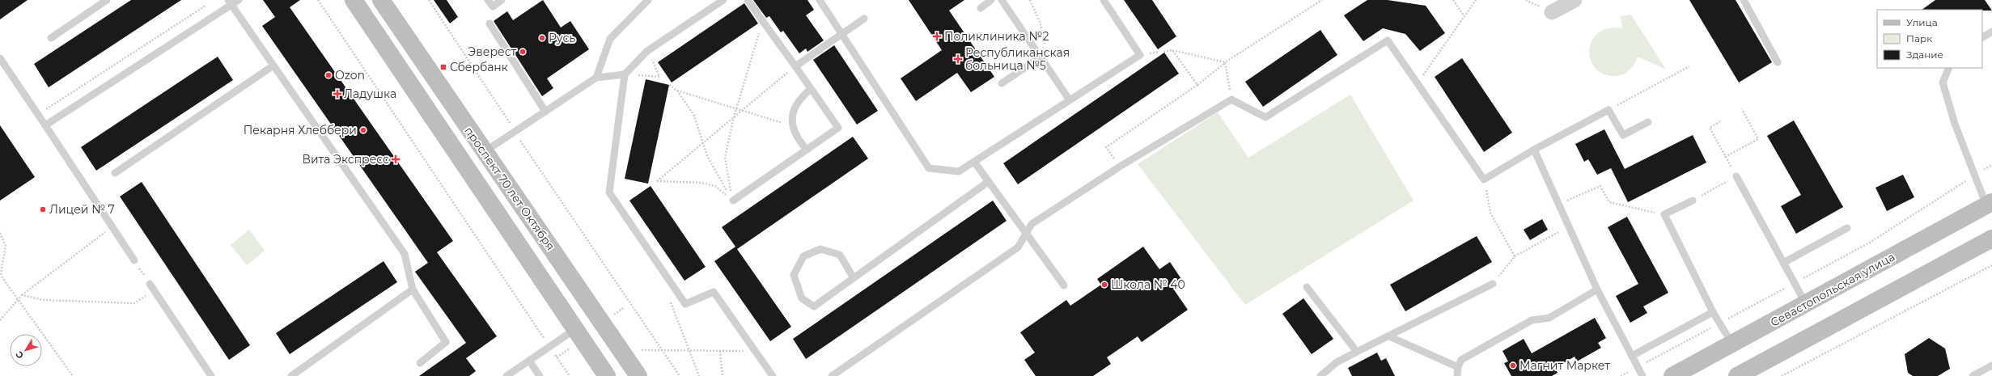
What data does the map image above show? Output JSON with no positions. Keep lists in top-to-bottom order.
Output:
{
  "streets": {
    "main road": ["проспект 70 лет Октября", "Севастопольская улица"]
  },
  "places": {
    "health": [
      "Поликлиника №2",
      "Республиканская больница №5",
      "Ладушка",
      "Вита Экспресс"
    ],
    "other": [
      "Русь",
      "Эверест",
      "Ozon",
      "Пекарня Хлеббери",
      "Лицей № 7",
      "Школа № 40",
      "Магнит Маркет"
    ],
    "transit": ["Сбербанк"]
  },
  "legend": ["Улица", "Парк", "Здание"],
  "north": "bottom left"
}
